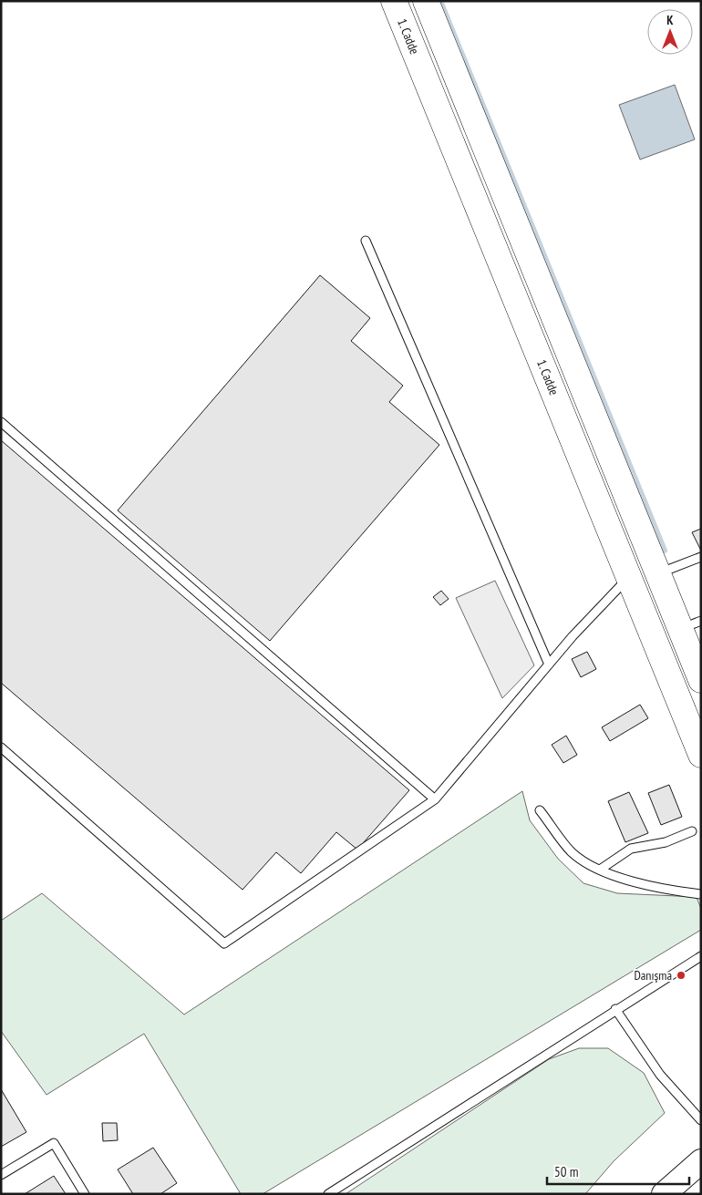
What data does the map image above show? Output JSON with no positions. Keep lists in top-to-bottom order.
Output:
{
  "streets": {
    "main road": ["1. Cadde"]
  },
  "places": ["Danışma"],
  "scale_bar": "50 m",
  "north": "top"
}
